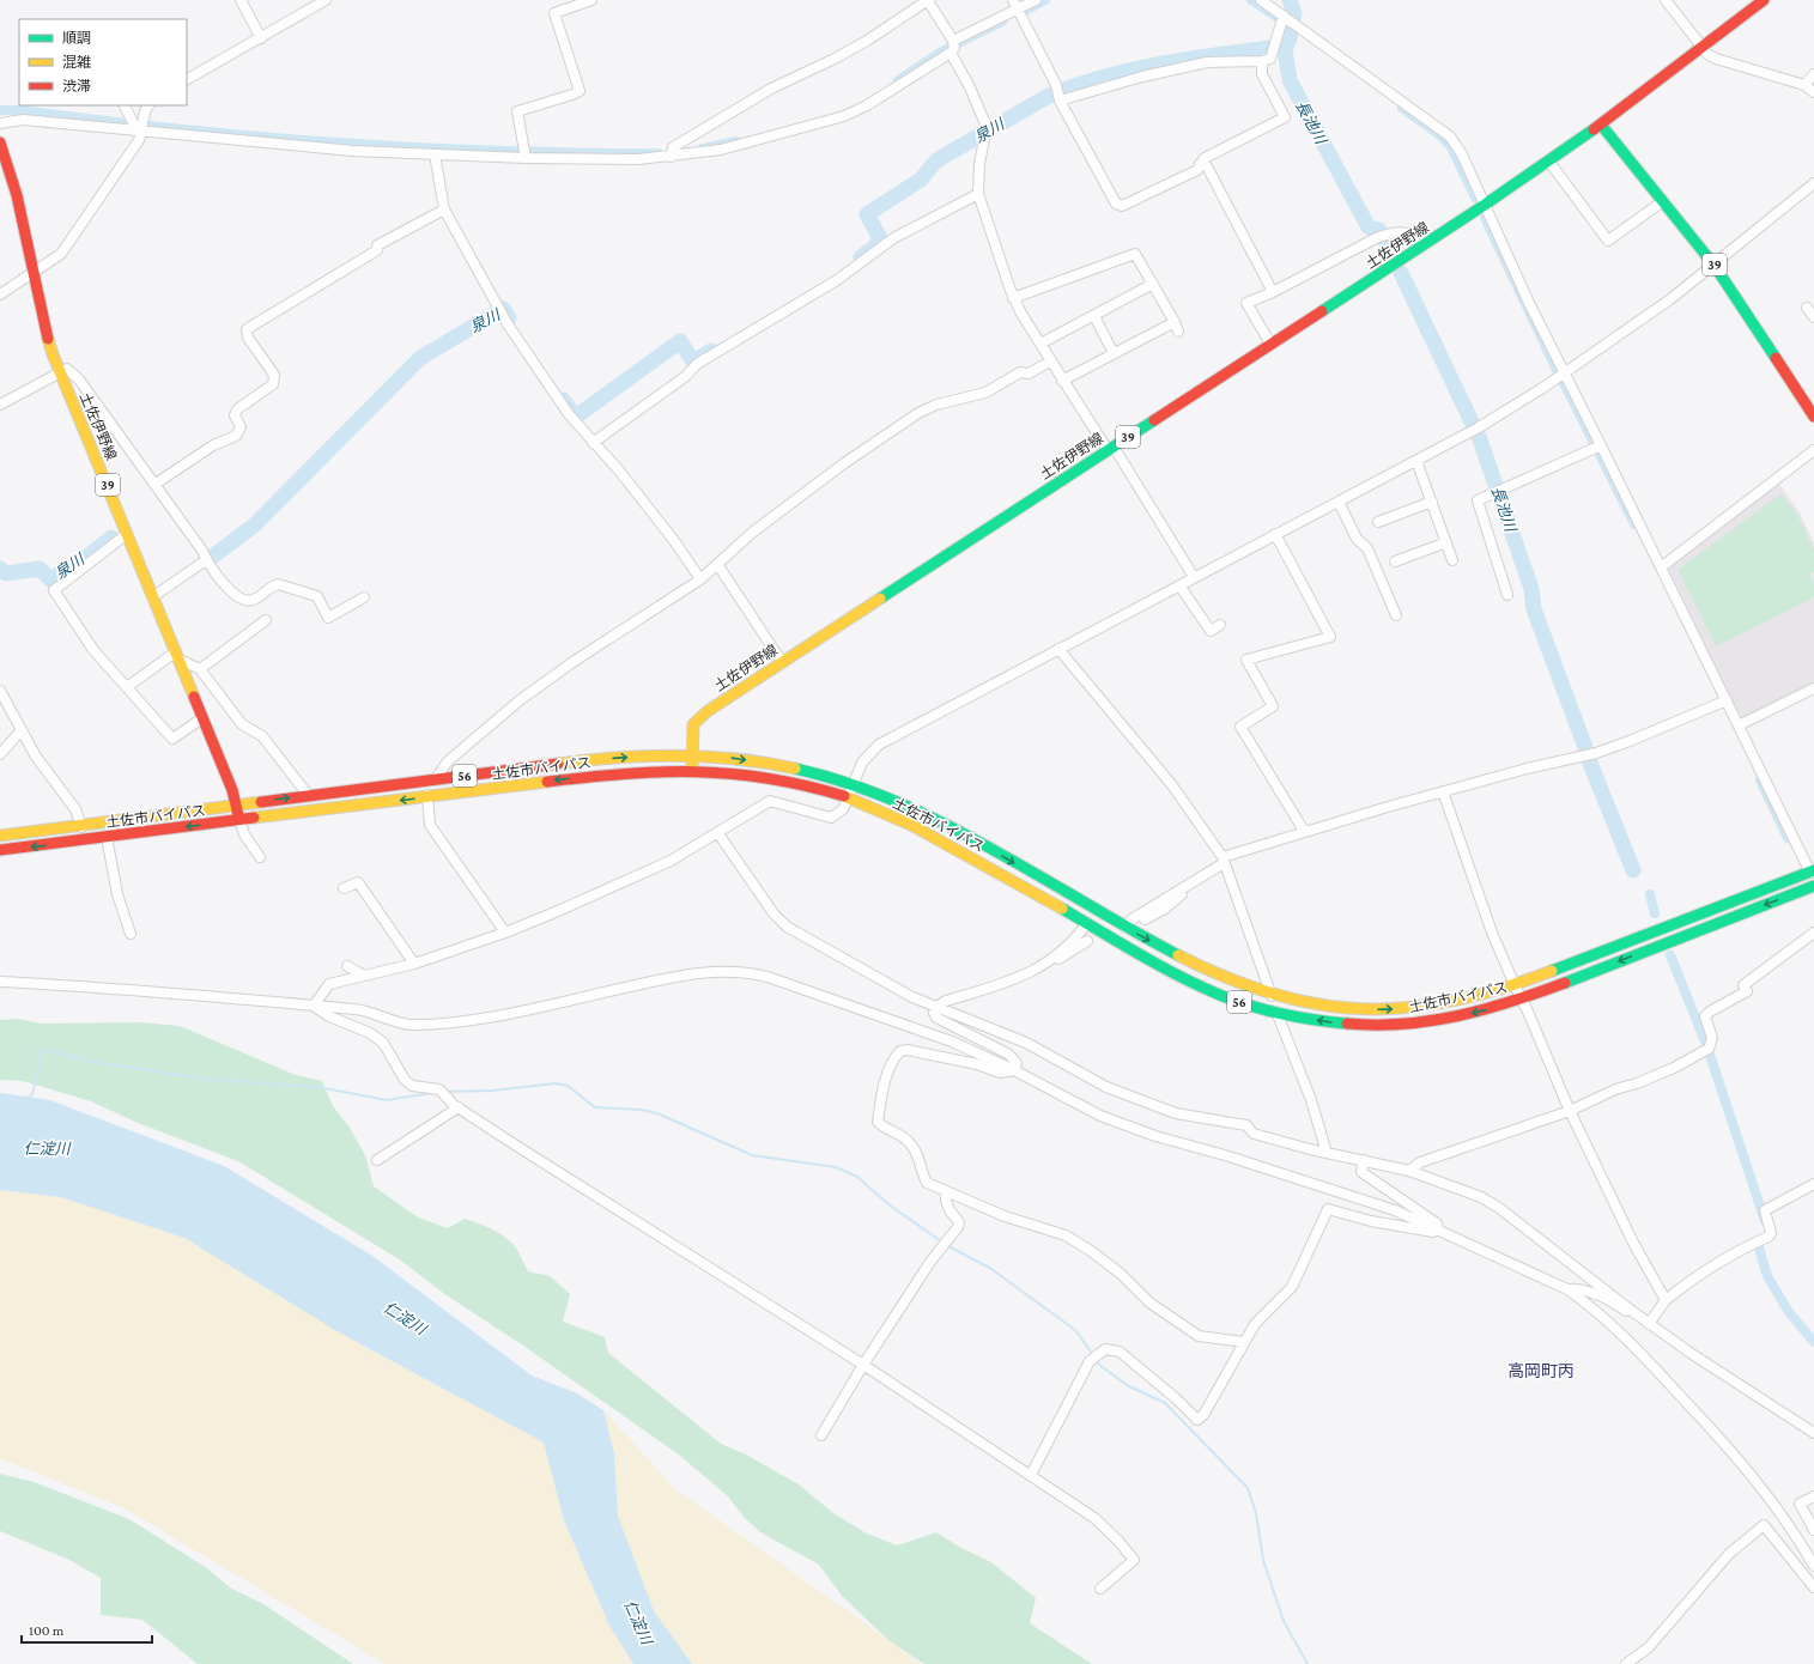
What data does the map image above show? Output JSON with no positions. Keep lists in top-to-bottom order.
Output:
{
  "streets": {
    "main road": [
      "土佐伊野線",
      "39",
      "土佐市バイパス",
      "56"
    ]
  },
  "crossings": [
    ["土佐伊野線", "39"],
    ["土佐伊野線", "土佐市バイパス"]
  ],
  "districts": ["高岡町丙"],
  "water": ["長池川", "泉川", "仁淀川"],
  "legend": ["順調", "混雑", "渋滞"],
  "scale_bar": "100 m"
}
